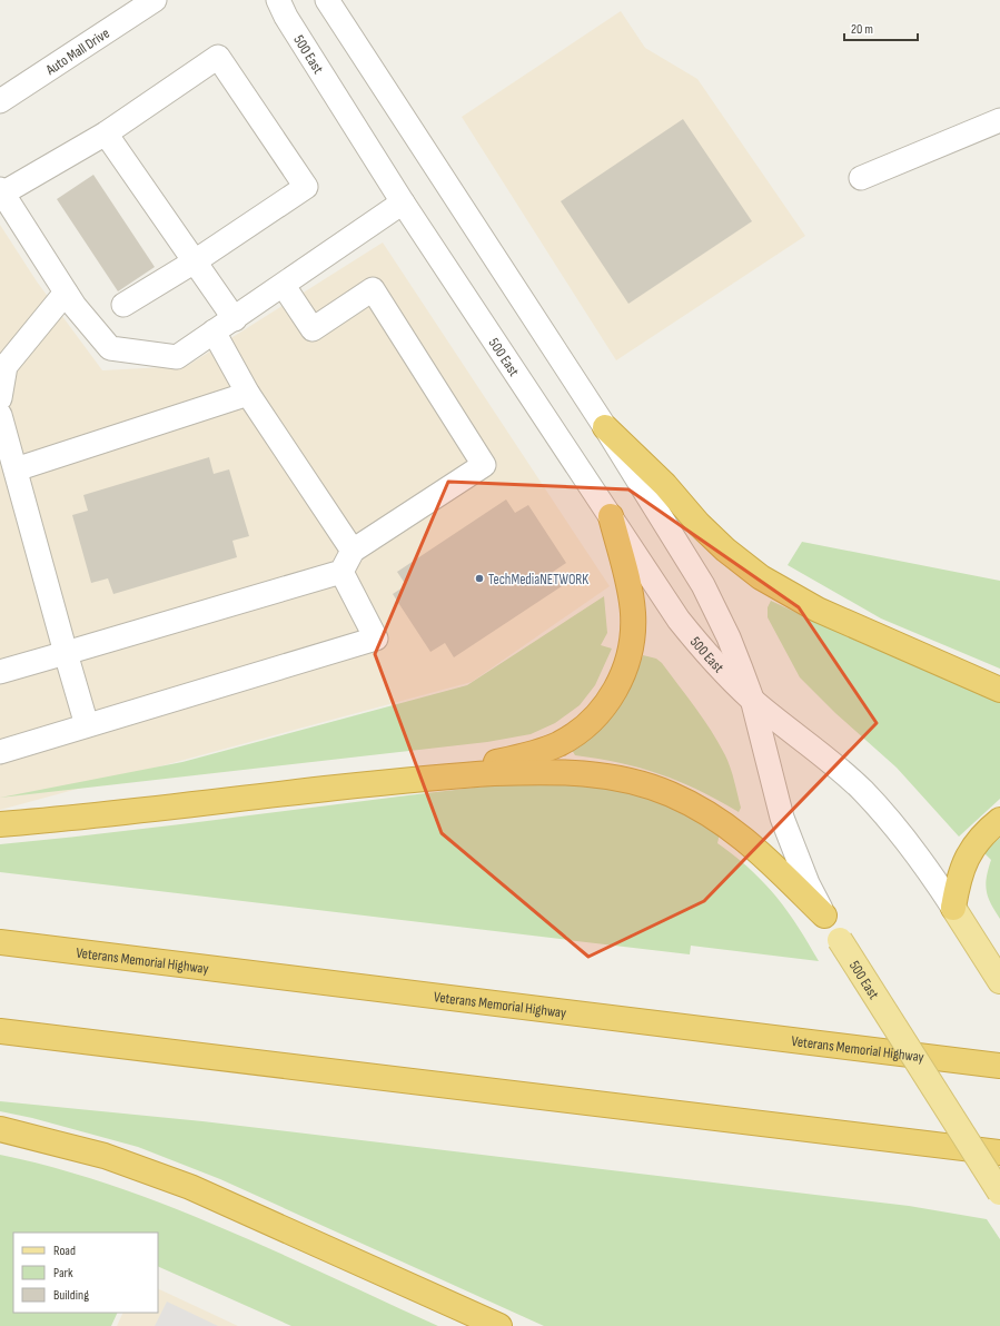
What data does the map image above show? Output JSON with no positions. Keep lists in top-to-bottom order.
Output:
{
  "streets": {
    "highway": ["Veterans Memorial Highway"],
    "main road": ["500 East"],
    "street": ["Auto Mall Drive"]
  },
  "places": ["TechMediaNETWORK"],
  "legend": ["Road", "Park", "Building"],
  "scale_bar": "20 m"
}
